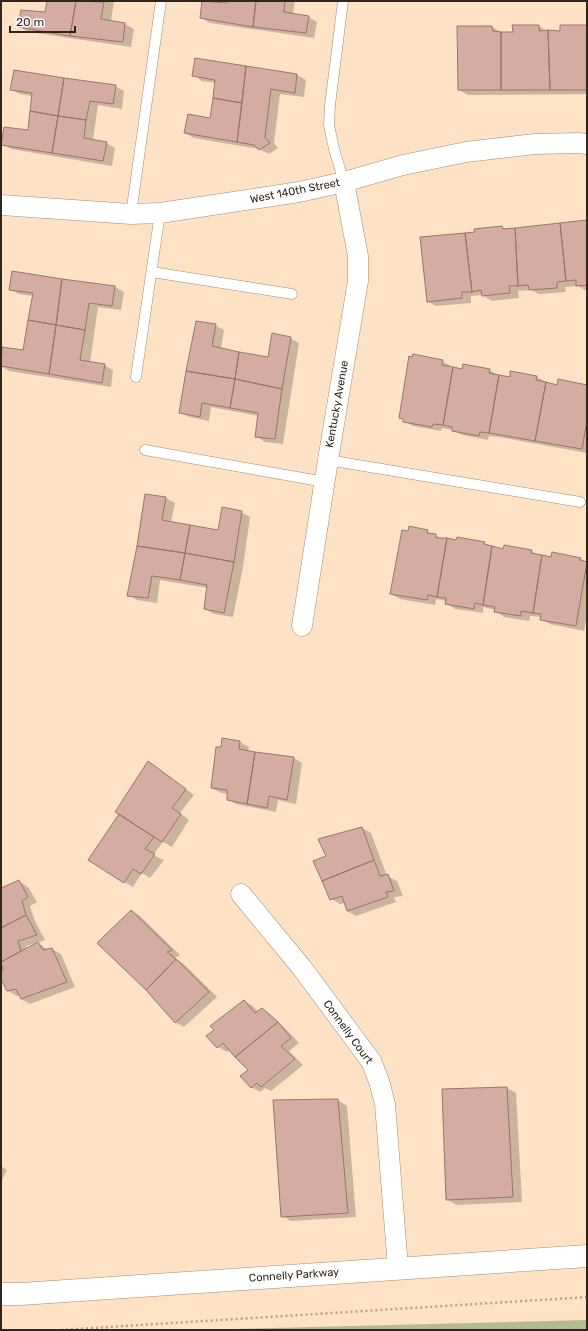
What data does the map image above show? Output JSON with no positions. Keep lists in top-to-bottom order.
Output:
{
  "streets": {
    "street": [
      "West 140th Street",
      "Kentucky Avenue",
      "Connelly Court",
      "Connelly Parkway"
    ]
  },
  "crossings": [
    ["West 140th Street", "Kentucky Avenue"],
    ["Connelly Court", "Connelly Parkway"]
  ],
  "scale_bar": "20 m"
}
